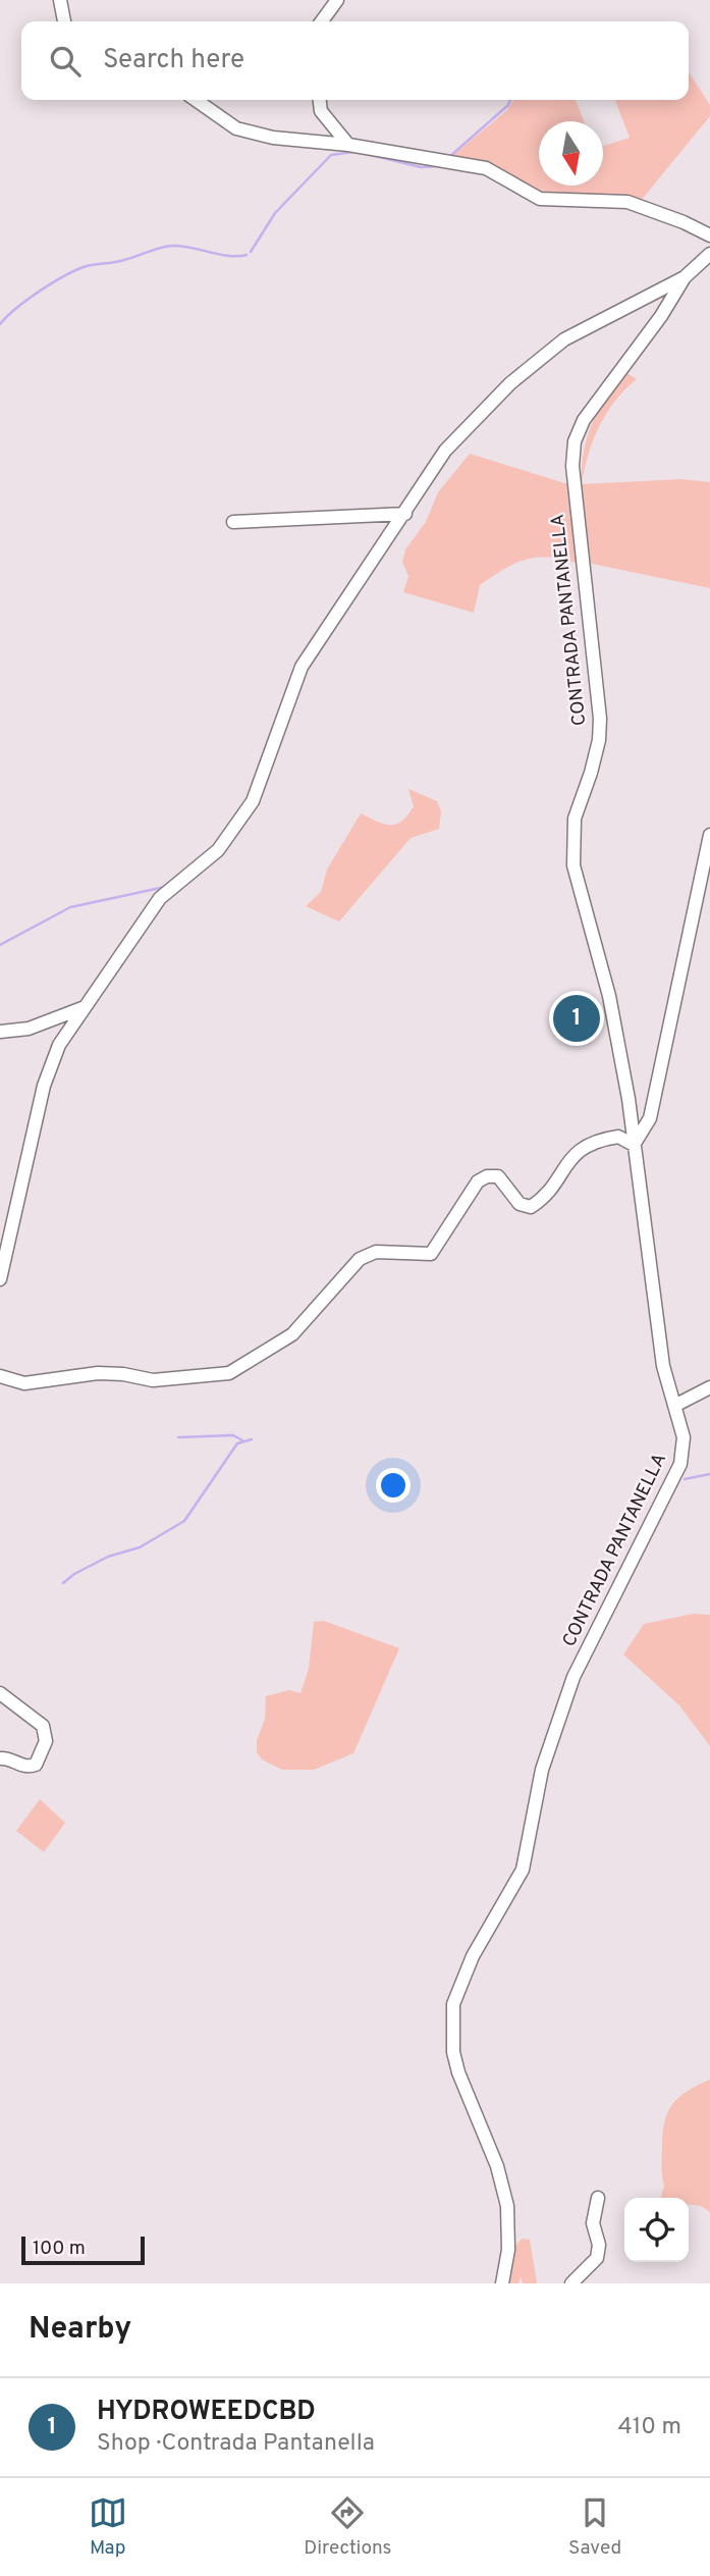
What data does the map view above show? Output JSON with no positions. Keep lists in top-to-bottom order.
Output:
{
  "streets": {
    "street": ["CONTRADA PANTANELLA"]
  },
  "scale_bar": "100 m",
  "north": "bottom",
  "page": {
    "search": "Search here",
    "pins": "1",
    "scale": "100 m",
    "heading": "Nearby",
    "list": [
      {
        "mark": "1",
        "name": "HYDROWEEDCBD",
        "note": "Shop · Contrada Pantanella",
        "value": "410 m"
      }
    ],
    "nav": ["Map", "Directions", "Saved"]
  }
}
